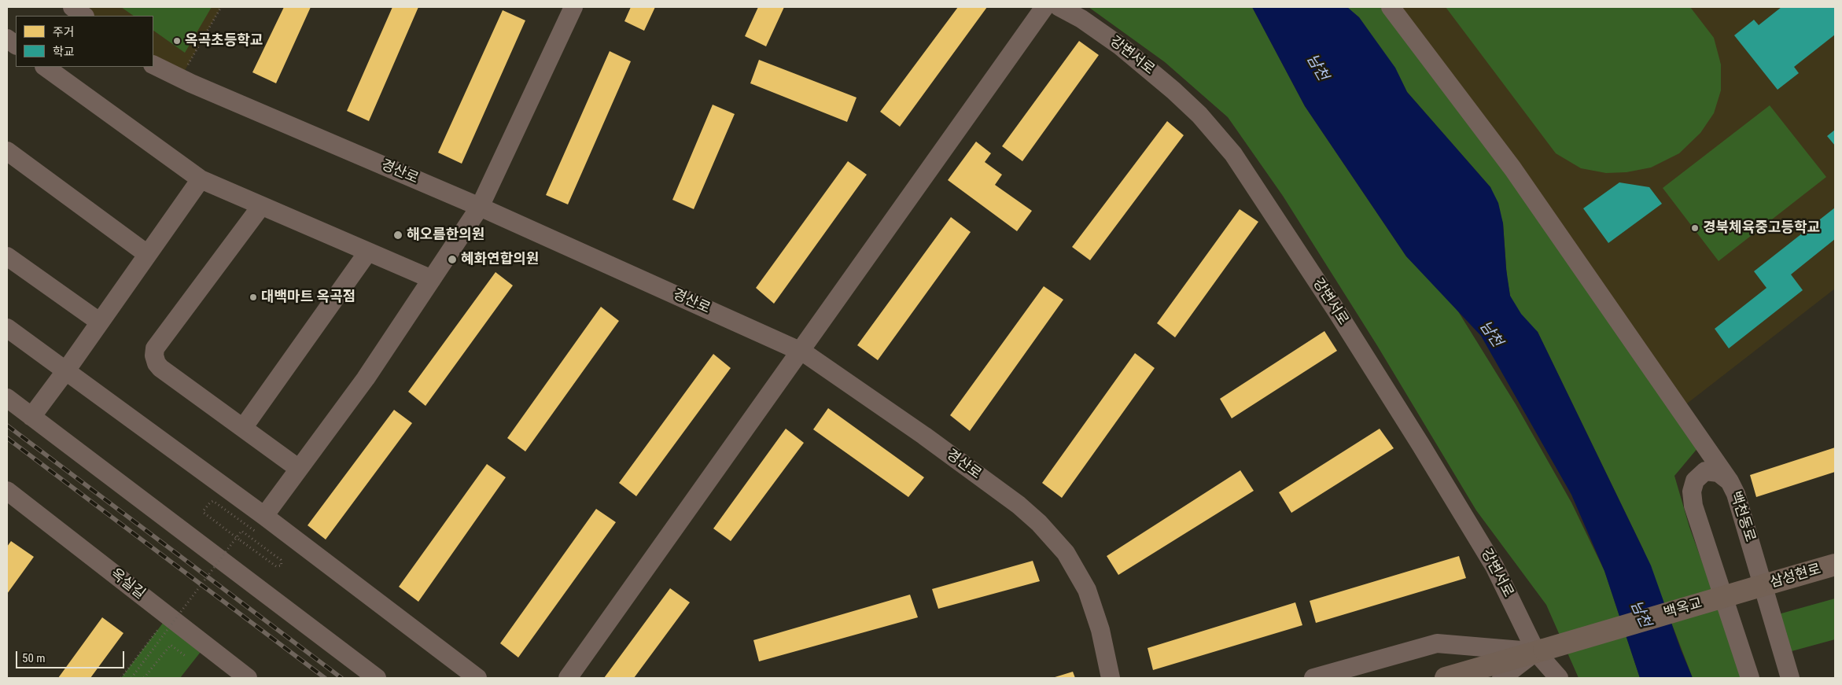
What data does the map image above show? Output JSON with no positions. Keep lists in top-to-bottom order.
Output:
{
  "streets": {
    "main road": ["삼성현로", "백옥교"],
    "street": [
      "강변서로",
      "경산로",
      "백천동로",
      "옥실길"
    ]
  },
  "crossings": [
    ["강변서로", "백옥교"],
    ["백천동로", "삼성현로"],
    ["백천동로", "백옥교"],
    ["삼성현로", "백옥교"]
  ],
  "water": ["남천"],
  "places": [
    "옥곡초등학교",
    "경북체육중고등학교",
    "해오름한의원",
    "혜화연합의원",
    "대백마트 옥곡점"
  ],
  "legend": ["주거", "학교"],
  "scale_bar": "50 m"
}
